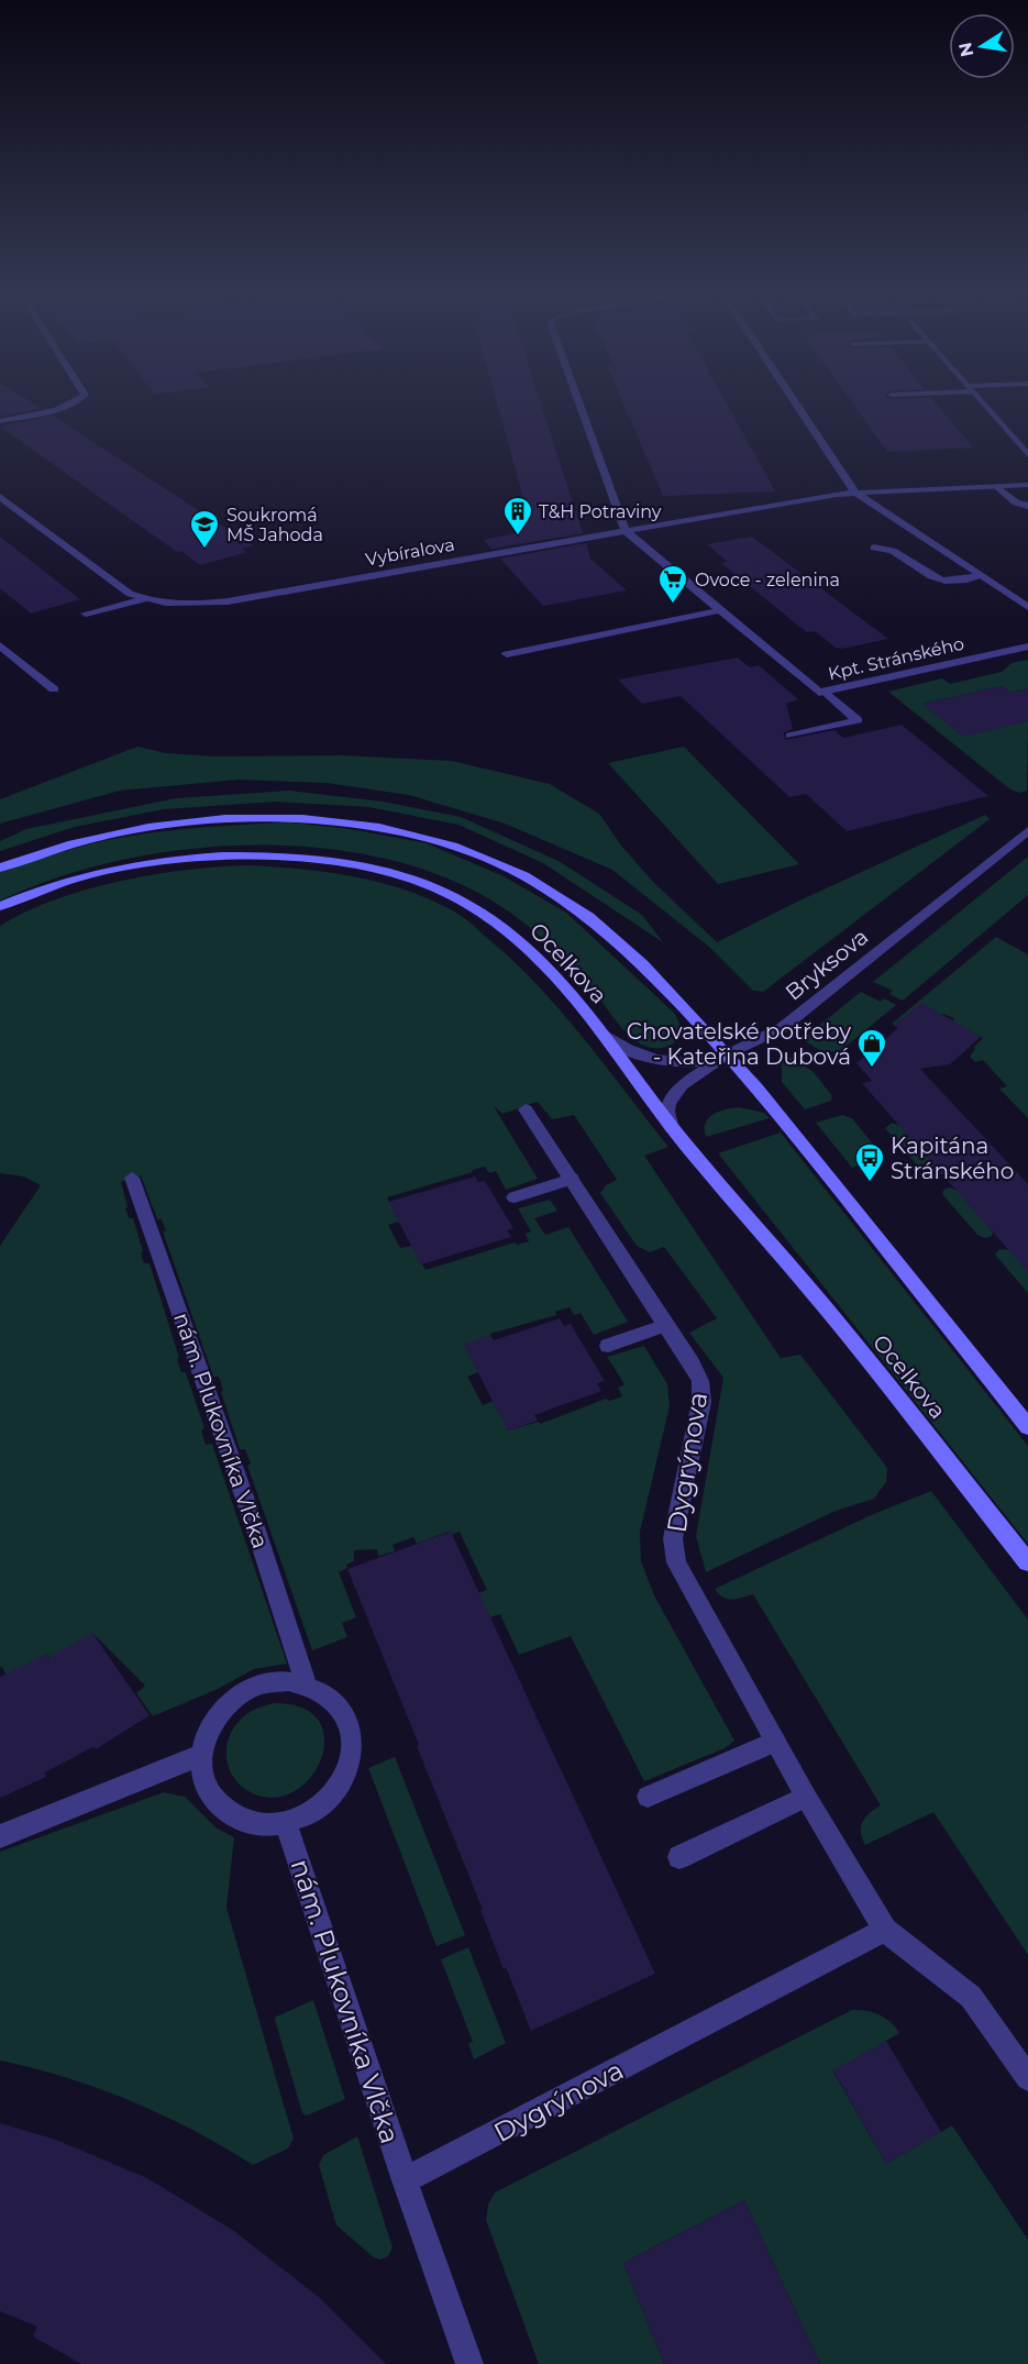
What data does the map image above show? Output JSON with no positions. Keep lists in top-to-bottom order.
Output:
{
  "streets": {
    "street": [
      "Vybíralova",
      "Kpt. Stránského",
      "Ocelkova",
      "Bryksova",
      "nám. Plukovníka Vlčka",
      "Dygrýnova"
    ]
  },
  "crossings": [
    ["Vybíralova", "Kpt. Stránského"],
    ["Ocelkova", "Bryksova"],
    ["nám. Plukovníka Vlčka", "Dygrýnova"]
  ],
  "places": {
    "building": ["T&H Potraviny"],
    "school or university": ["Soukromá MŠ Jahoda"],
    "supermarket": ["Ovoce - zelenina"],
    "shop": ["Chovatelské potřeby - Kateřina Dubová"],
    "bus stop": ["Kapitána Stránského"]
  },
  "north": "left"
}
